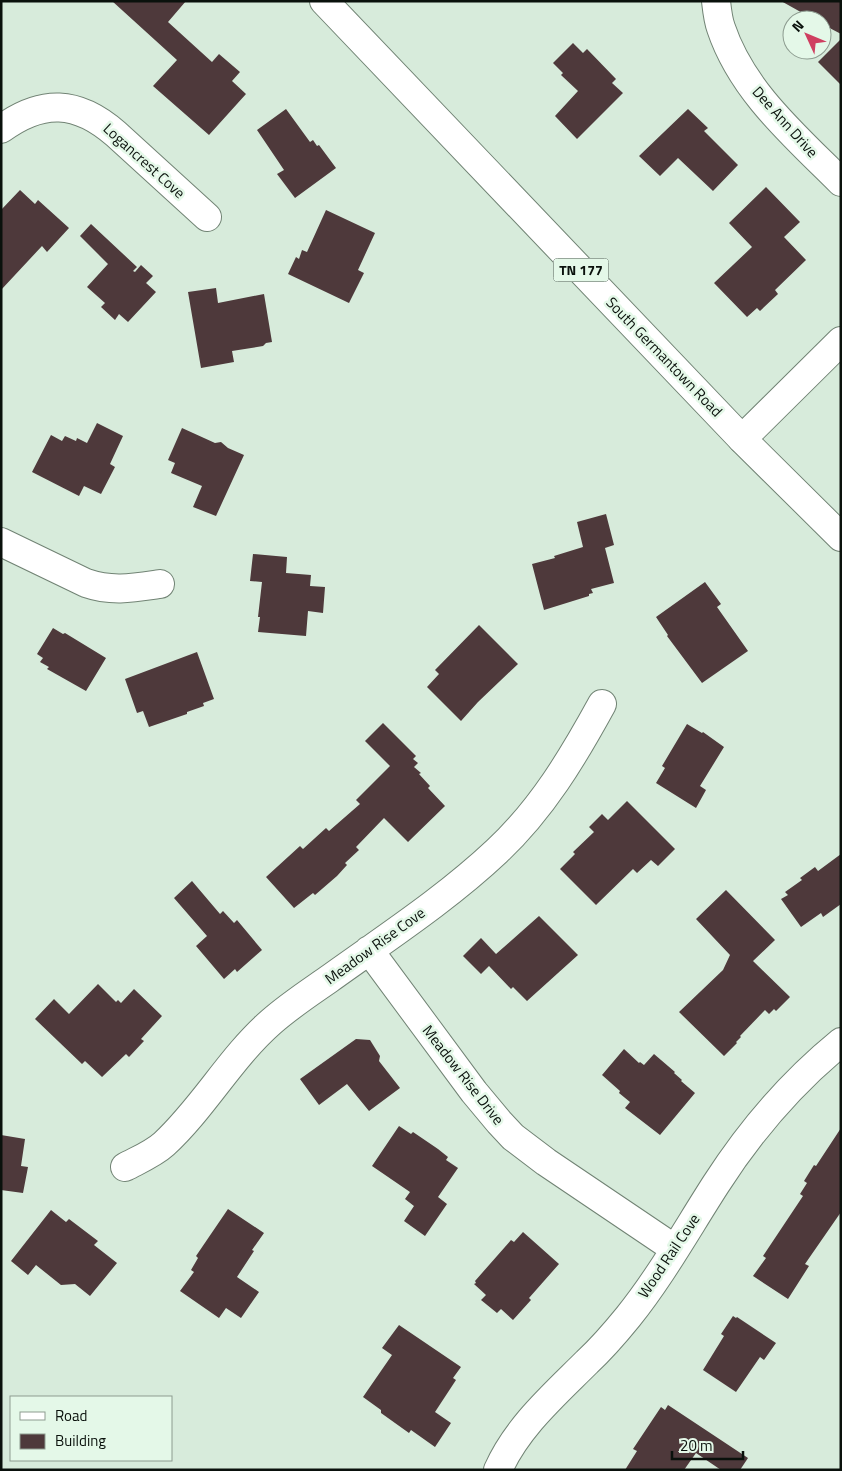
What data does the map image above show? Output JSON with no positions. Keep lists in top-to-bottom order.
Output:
{
  "streets": {
    "street": [
      "Dee Ann Drive",
      "Logancrest Cove",
      "TN 177",
      "South Germantown Road",
      "Meadow Rise Cove",
      "Meadow Rise Drive",
      "Wood Rail Cove"
    ]
  },
  "crossings": [
    ["Meadow Rise Cove", "Meadow Rise Drive"],
    ["Meadow Rise Drive", "Wood Rail Cove"]
  ],
  "legend": ["Road", "Building"],
  "scale_bar": "20 m",
  "north": "top left"
}
